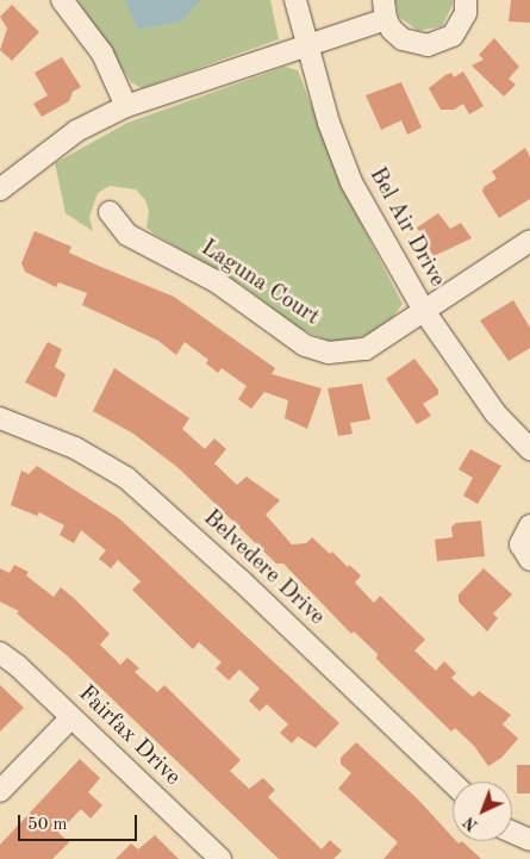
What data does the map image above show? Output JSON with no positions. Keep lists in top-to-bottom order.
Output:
{
  "streets": {
    "street": [
      "Bel Air Drive",
      "Laguna Court",
      "Belvedere Drive",
      "Fairfax Drive"
    ]
  },
  "crossings": [
    ["Bel Air Drive", "Laguna Court"]
  ],
  "scale_bar": "50 m",
  "north": "bottom left"
}
